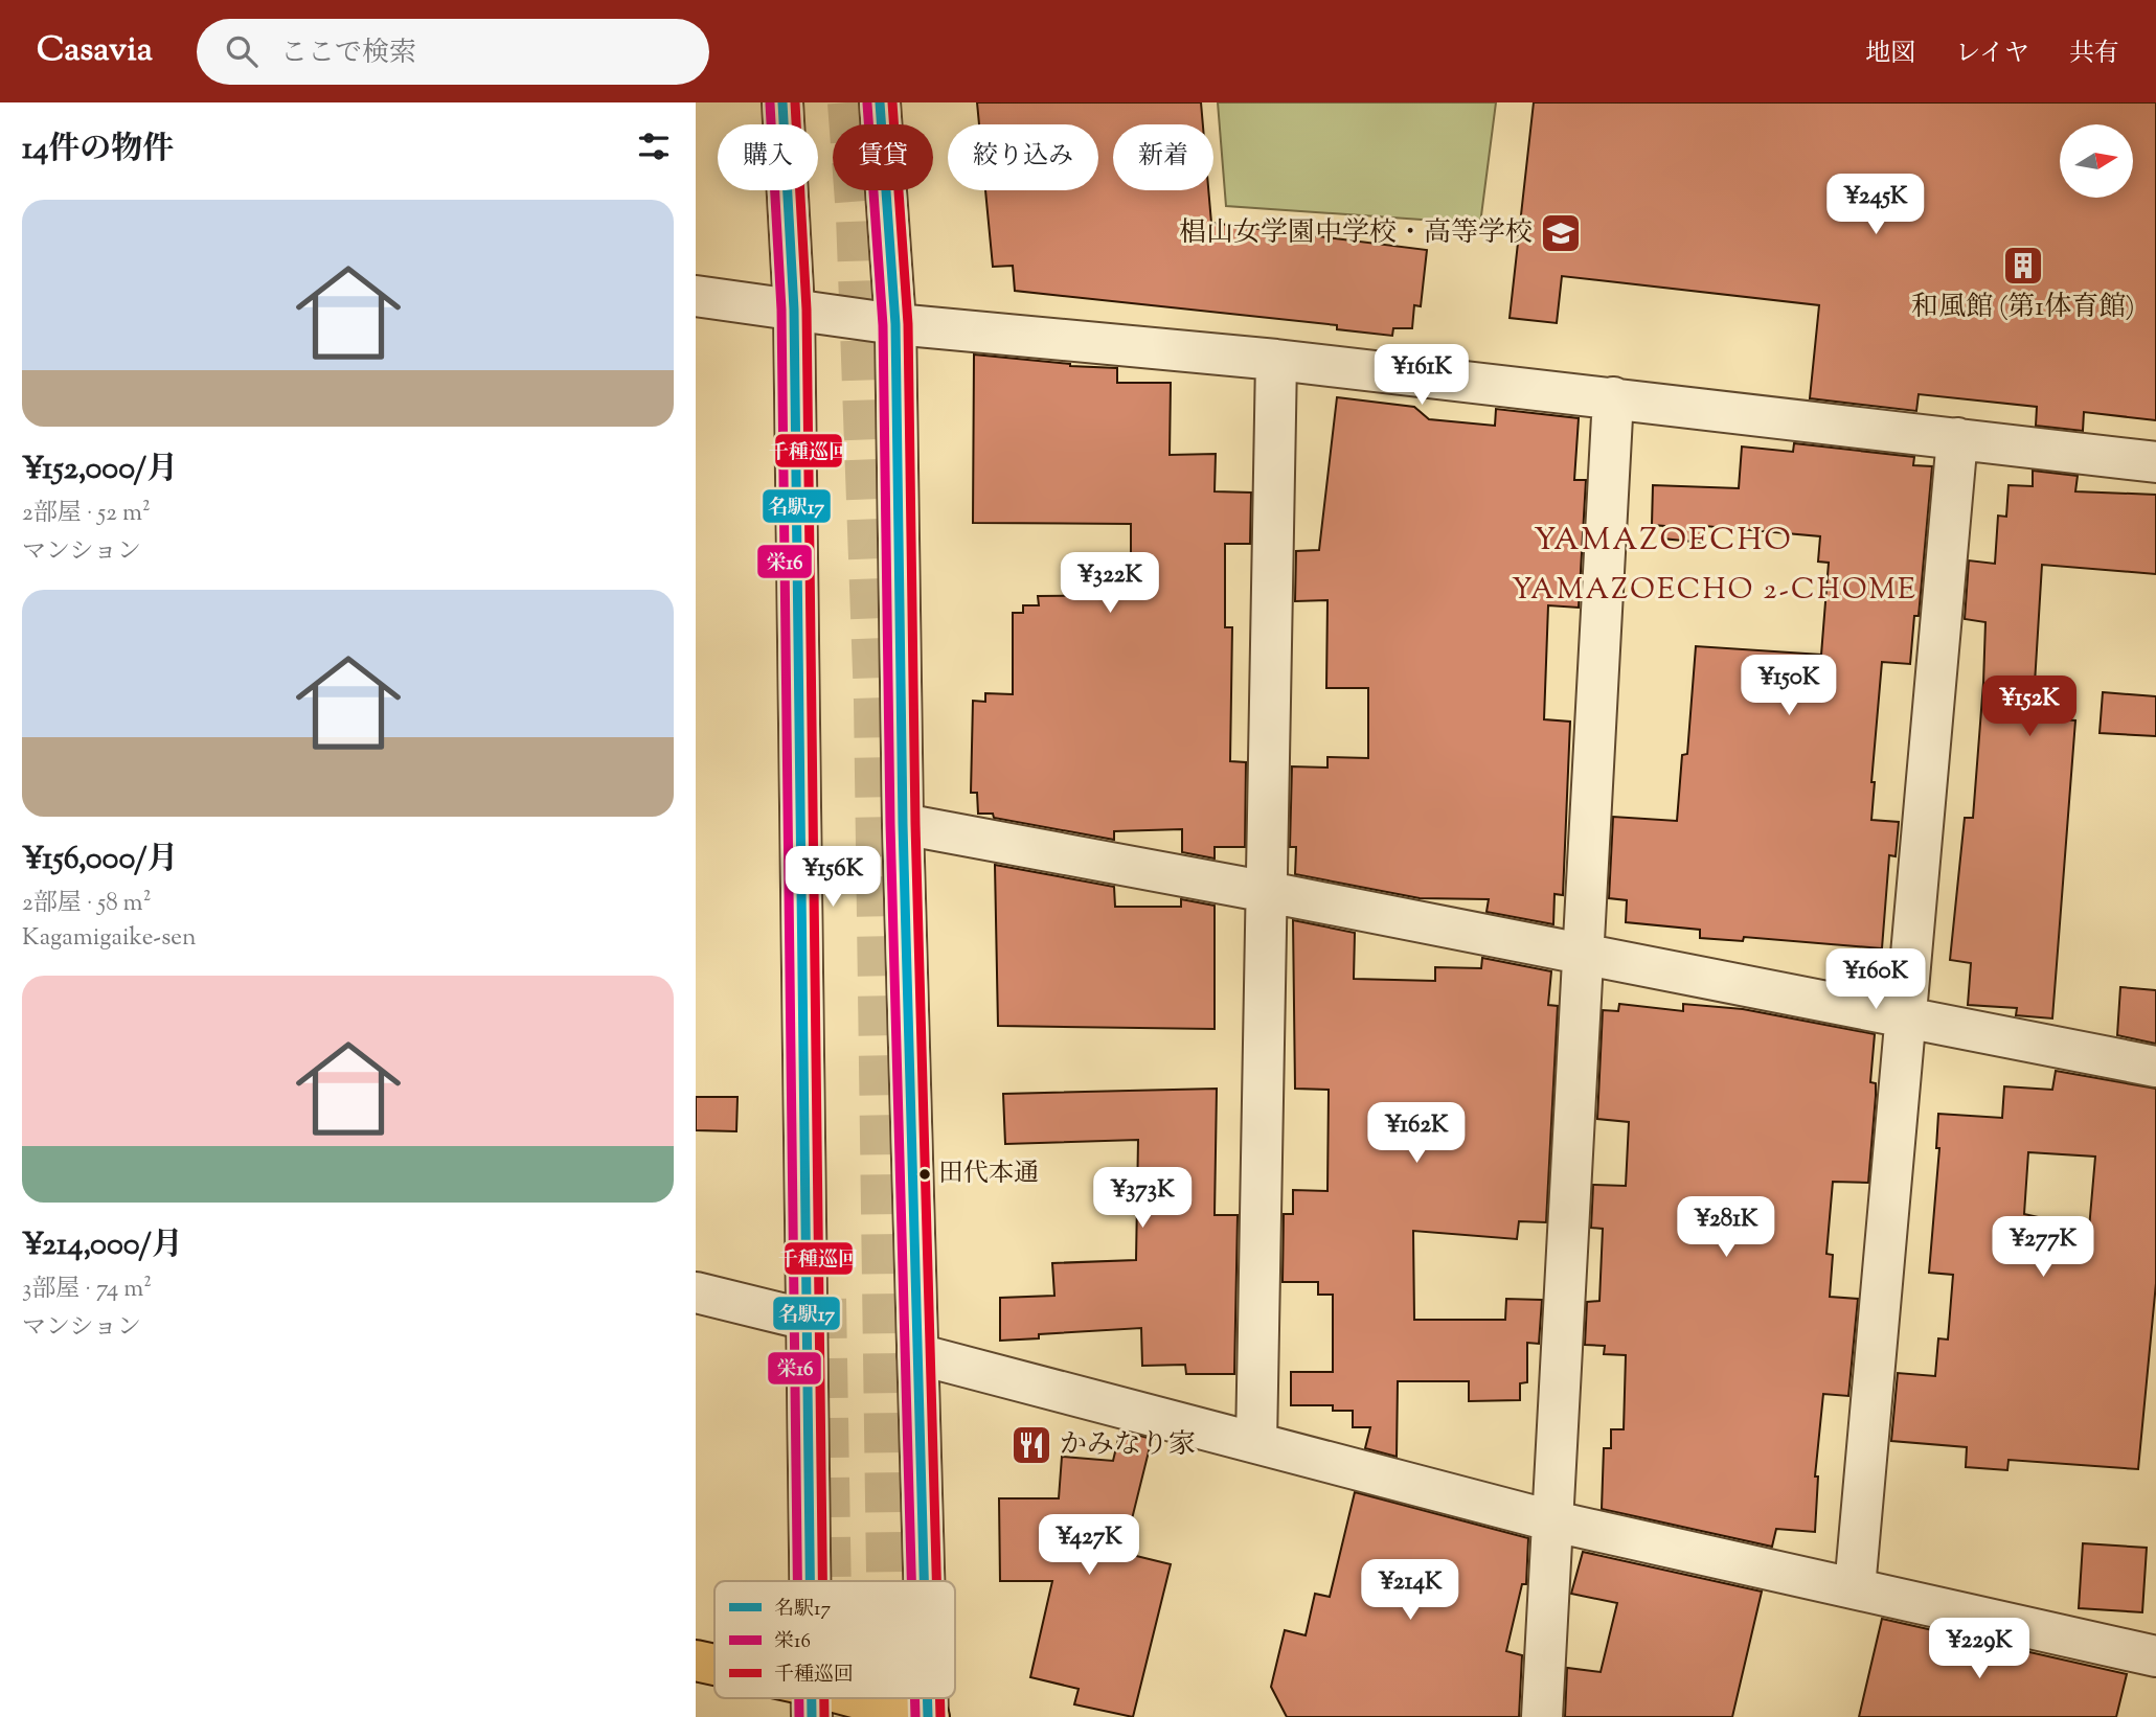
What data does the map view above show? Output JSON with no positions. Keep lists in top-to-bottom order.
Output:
{
  "districts": ["YAMAZOECHO", "YAMAZOECHO 2-CHOME"],
  "places": {
    "school or university": ["椙山女学園中学校・高等学校"],
    "building": ["和風館 (第1体育館)"],
    "other": ["田代本通"],
    "restaurant": ["かみなり家"]
  },
  "lines": ["transit line 名駅17", "transit line 千種巡回", "transit line 栄16"],
  "legend": ["名駅17", "栄16", "千種巡回"],
  "north": "right",
  "page": {
    "header": "Casavia",
    "search": "ここで検索",
    "nav": ["地図", "レイヤ", "共有"],
    "heading": "14件の物件",
    "chip": [
      "購入",
      "賃貸",
      "絞り込み",
      "新着"
    ],
    "price": [
      "¥245K",
      "¥161K",
      "¥322K",
      "¥150K",
      "¥152K",
      "¥156K",
      "¥160K",
      "¥162K",
      "¥373K",
      "¥281K",
      "¥277K",
      "¥427K",
      "¥214K",
      "¥229K"
    ],
    "list": [
      {
        "name": "¥152,000/月",
        "note": "2部屋 · 52 m² · マンション"
      },
      {
        "name": "¥156,000/月",
        "note": "2部屋 · 58 m² · Kagamigaike-sen"
      },
      {
        "name": "¥214,000/月",
        "note": "3部屋 · 74 m² · マンション"
      }
    ]
  }
}
